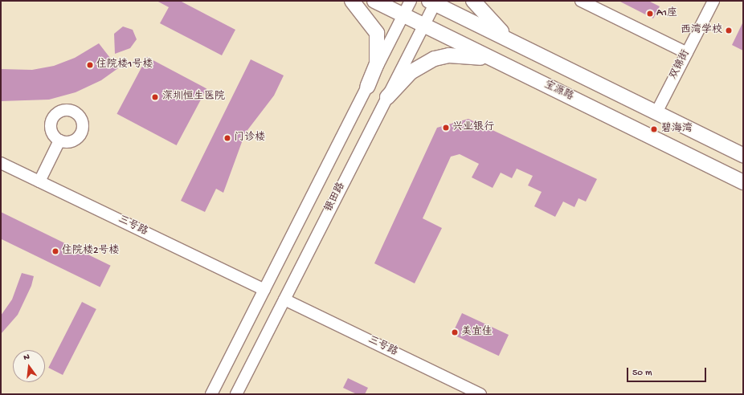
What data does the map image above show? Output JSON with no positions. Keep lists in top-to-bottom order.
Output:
{
  "streets": {
    "main road": ["宝源路"],
    "street": ["双锦街", "银田路", "三号路"]
  },
  "crossings": [
    ["宝源路", "银田路"],
    ["银田路", "三号路"]
  ],
  "places": [
    "A1座",
    "西湾学校",
    "住院楼1号楼",
    "深圳恒生医院",
    "兴业银行",
    "碧海湾",
    "门诊楼",
    "住院楼2号楼",
    "美宜佳"
  ],
  "scale_bar": "50 m",
  "north": "top"
}
